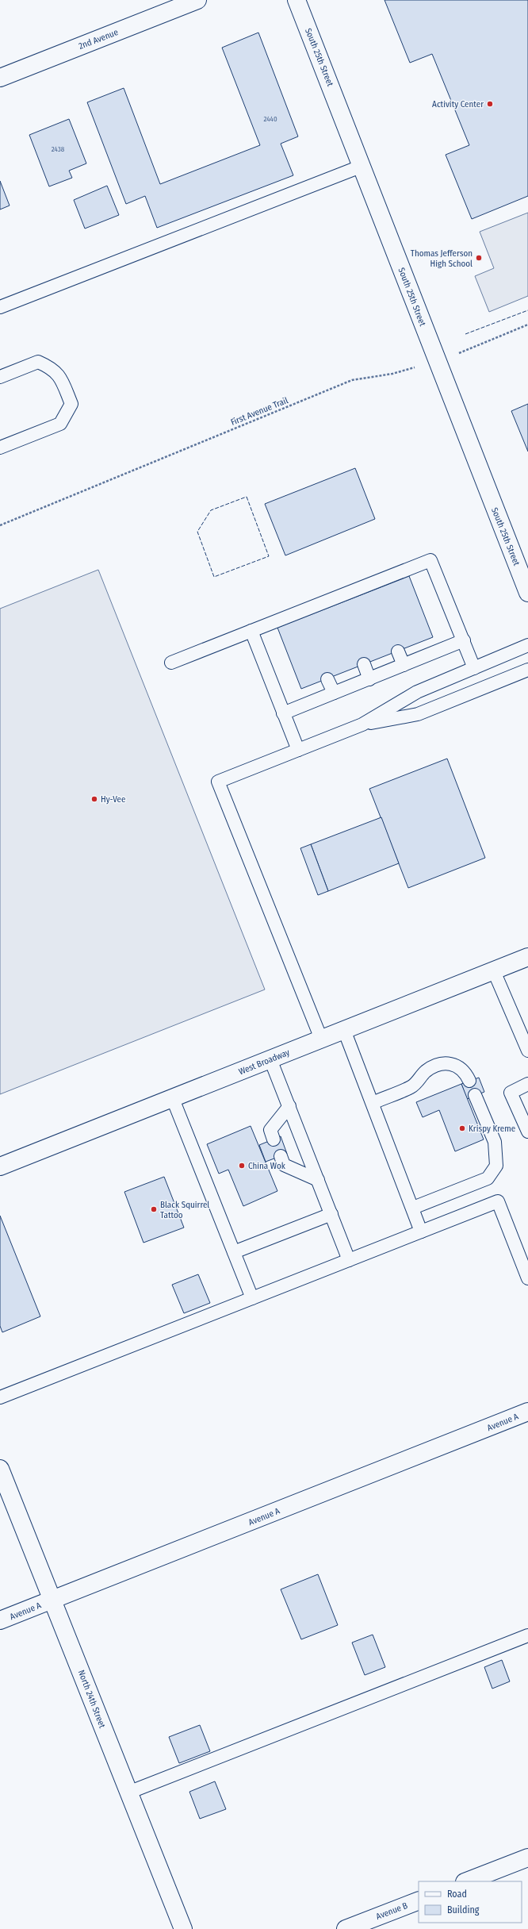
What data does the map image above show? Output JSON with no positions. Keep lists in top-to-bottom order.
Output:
{
  "streets": {
    "street": [
      "2nd Avenue",
      "South 25th Street",
      "West Broadway",
      "Avenue A",
      "North 24th Street",
      "Avenue B"
    ],
    "path": ["First Avenue Trail"]
  },
  "crossings": [
    ["South 25th Street", "First Avenue Trail"],
    ["Avenue A", "North 24th Street"]
  ],
  "places": [
    "Activity Center",
    "Thomas Jefferson High School",
    "Hy-Vee",
    "Krispy Kreme",
    "China Wok",
    "Black Squirrel Tattoo"
  ],
  "house_numbers": ["2440", "2438"],
  "legend": ["Road", "Building"]
}
